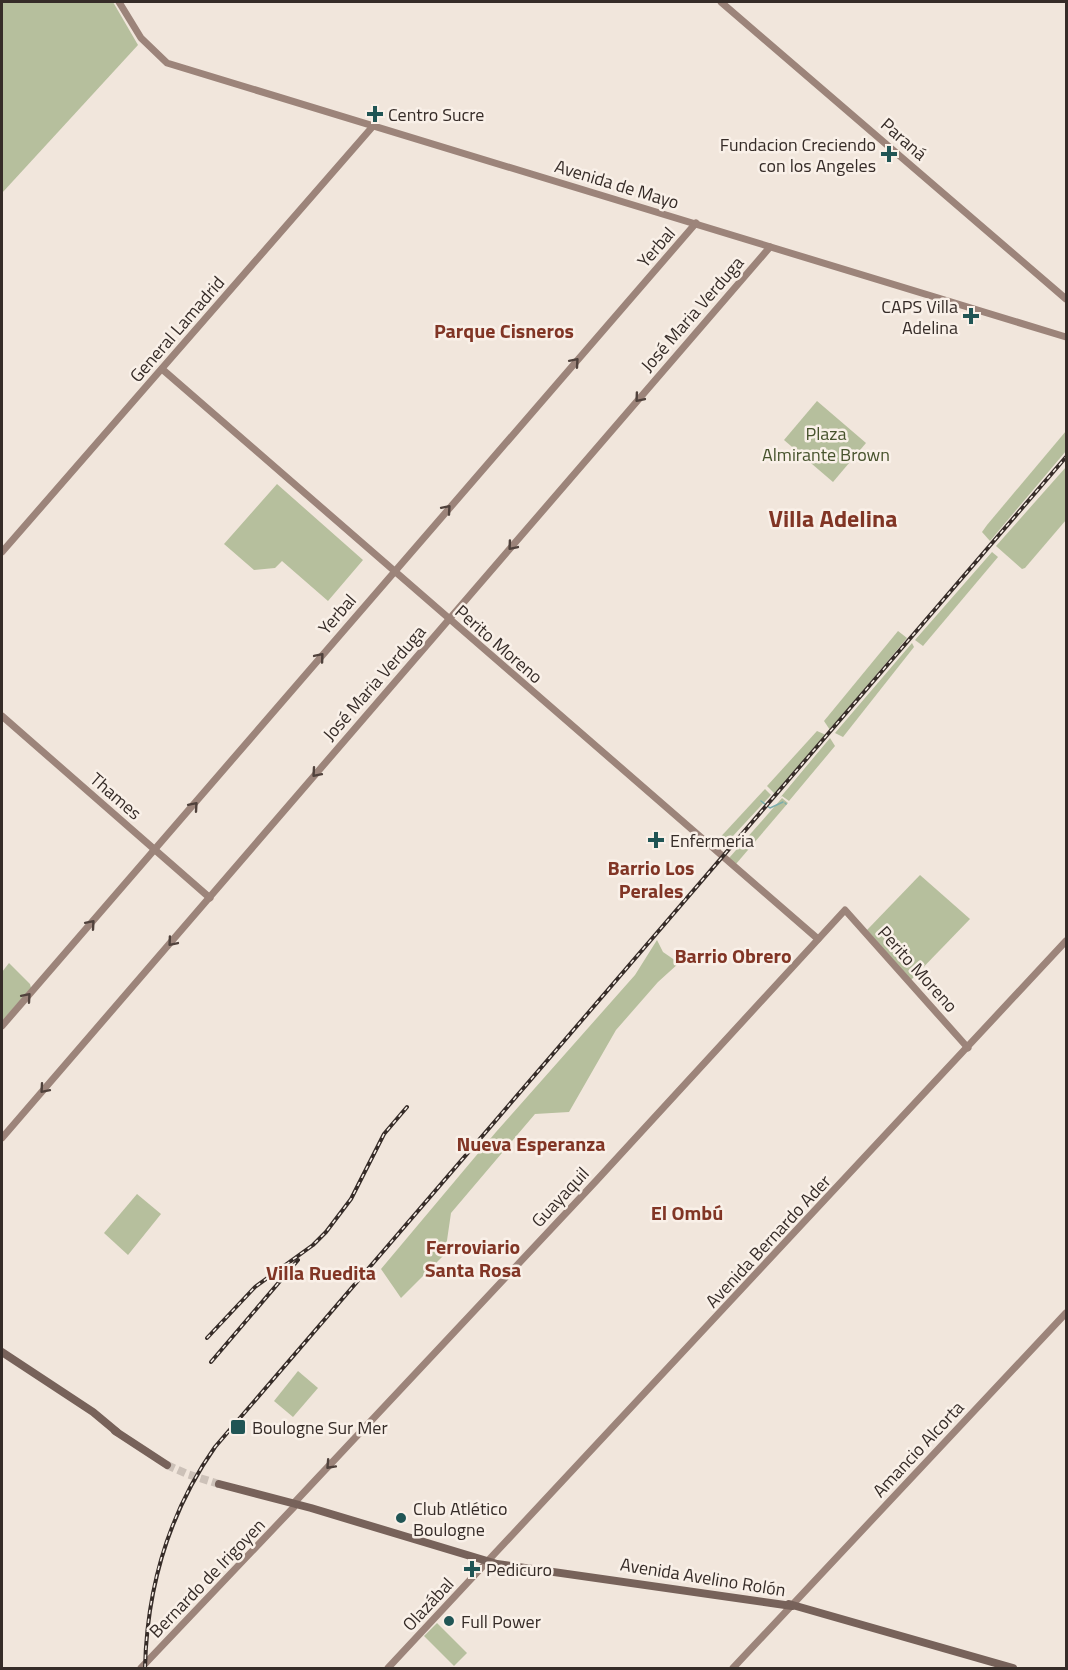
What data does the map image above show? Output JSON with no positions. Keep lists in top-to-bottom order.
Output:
{
  "streets": {
    "main road": ["Avenida Avelino Rolón"],
    "street": [
      "Paraná",
      "Avenida de Mayo",
      "Yerbal",
      "José Maria Verduga",
      "General Lamadrid",
      "Perito Moreno",
      "Thames",
      "Guayaquil",
      "Avenida Bernardo Ader",
      "Amancio Alcorta",
      "Bernardo de Irigoyen",
      "Olazábal"
    ]
  },
  "crossings": [
    ["Avenida de Mayo", "Yerbal"],
    ["Avenida de Mayo", "José Maria Verduga"],
    ["Avenida de Mayo", "General Lamadrid"],
    ["Yerbal", "Perito Moreno"],
    ["Yerbal", "Thames"],
    ["José Maria Verduga", "Perito Moreno"],
    ["José Maria Verduga", "Thames"],
    ["General Lamadrid", "Perito Moreno"],
    ["Perito Moreno", "Guayaquil"],
    ["Perito Moreno", "Avenida Bernardo Ader"],
    ["Guayaquil", "Avenida Avelino Rolón"],
    ["Guayaquil", "Bernardo de Irigoyen"],
    ["Avenida Bernardo Ader", "Avenida Avelino Rolón"],
    ["Avenida Bernardo Ader", "Olazábal"],
    ["Amancio Alcorta", "Avenida Avelino Rolón"],
    ["Avenida Avelino Rolón", "Bernardo de Irigoyen"],
    ["Avenida Avelino Rolón", "Olazábal"]
  ],
  "one_way": ["Yerbal", "José Maria Verduga", "Guayaquil"],
  "districts": [
    "Parque Cisneros",
    "Villa Adelina",
    "Barrio Los Perales",
    "Barrio Obrero",
    "Nueva Esperanza",
    "El Ombú",
    "Ferroviario Santa Rosa",
    "Villa Ruedita"
  ],
  "parks": ["Plaza Almirante Brown"],
  "places": {
    "health": [
      "Centro Sucre",
      "Fundacion Creciendo con los Angeles",
      "CAPS Villa Adelina",
      "Enfermeria",
      "Pedicuro"
    ],
    "transit": ["Boulogne Sur Mer"],
    "other": ["Club Atlético Boulogne", "Full Power"]
  }
}
